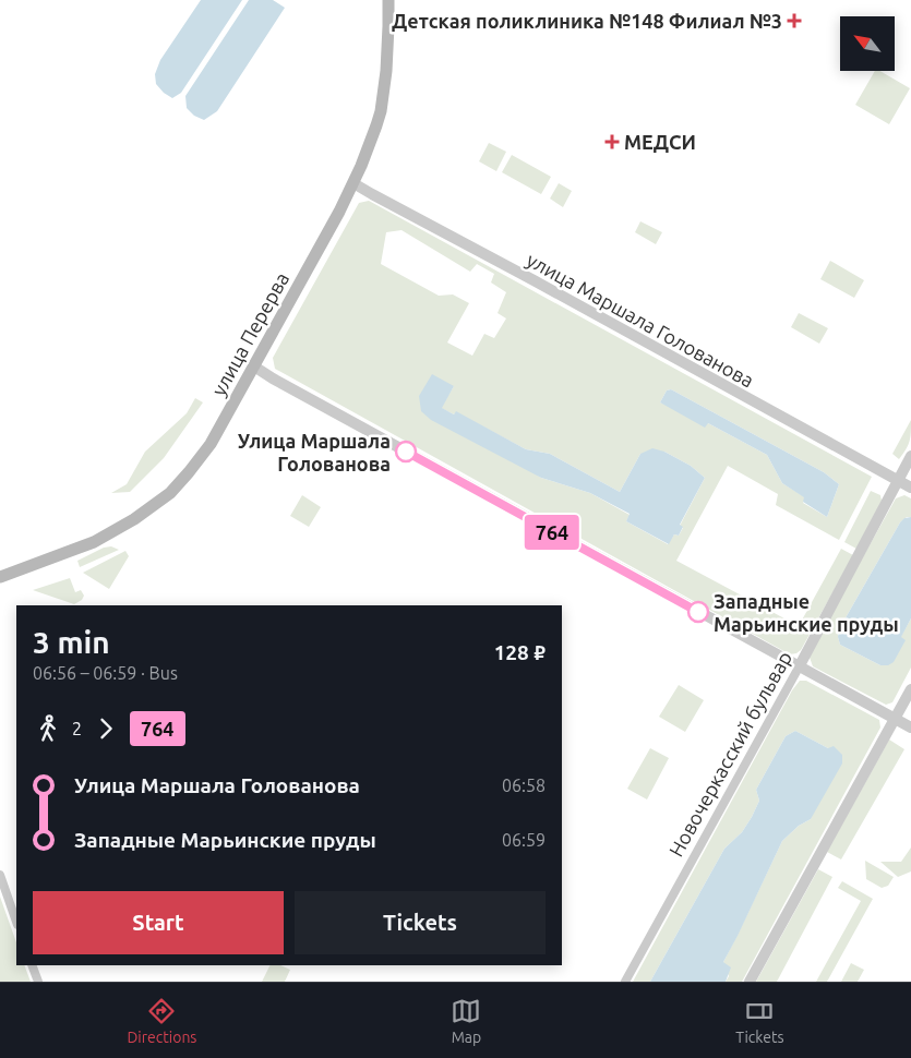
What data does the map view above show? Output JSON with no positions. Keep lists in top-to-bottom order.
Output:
{
  "streets": {
    "main road": ["улица Перерва"],
    "street": ["улица Маршала Голованова", "Новочеркасский бульвар"]
  },
  "crossings": [
    ["улица Маршала Голованова", "улица Перерва"],
    ["улица Маршала Голованова", "Новочеркасский бульвар"]
  ],
  "places": {
    "health": ["Детская поликлиника №148 Филиал №3", "МЕДСИ"],
    "other": ["Улица Маршала Голованова", "Западные Марьинские пруды"]
  },
  "lines": ["bus line 764"],
  "north": "top left",
  "page": {
    "on_map": "764",
    "heading": ["3 min", "06:56 – 06:59 · Bus", "128 ₽"],
    "legs": ["2", "764"],
    "list": [
      {
        "name": "Улица Маршала Голованова",
        "value": "06:58"
      },
      {
        "name": "Западные Марьинские пруды",
        "value": "06:59"
      }
    ],
    "buttons": ["Start", "Tickets"],
    "tabs": ["Directions", "Map", "Tickets"]
  }
}
